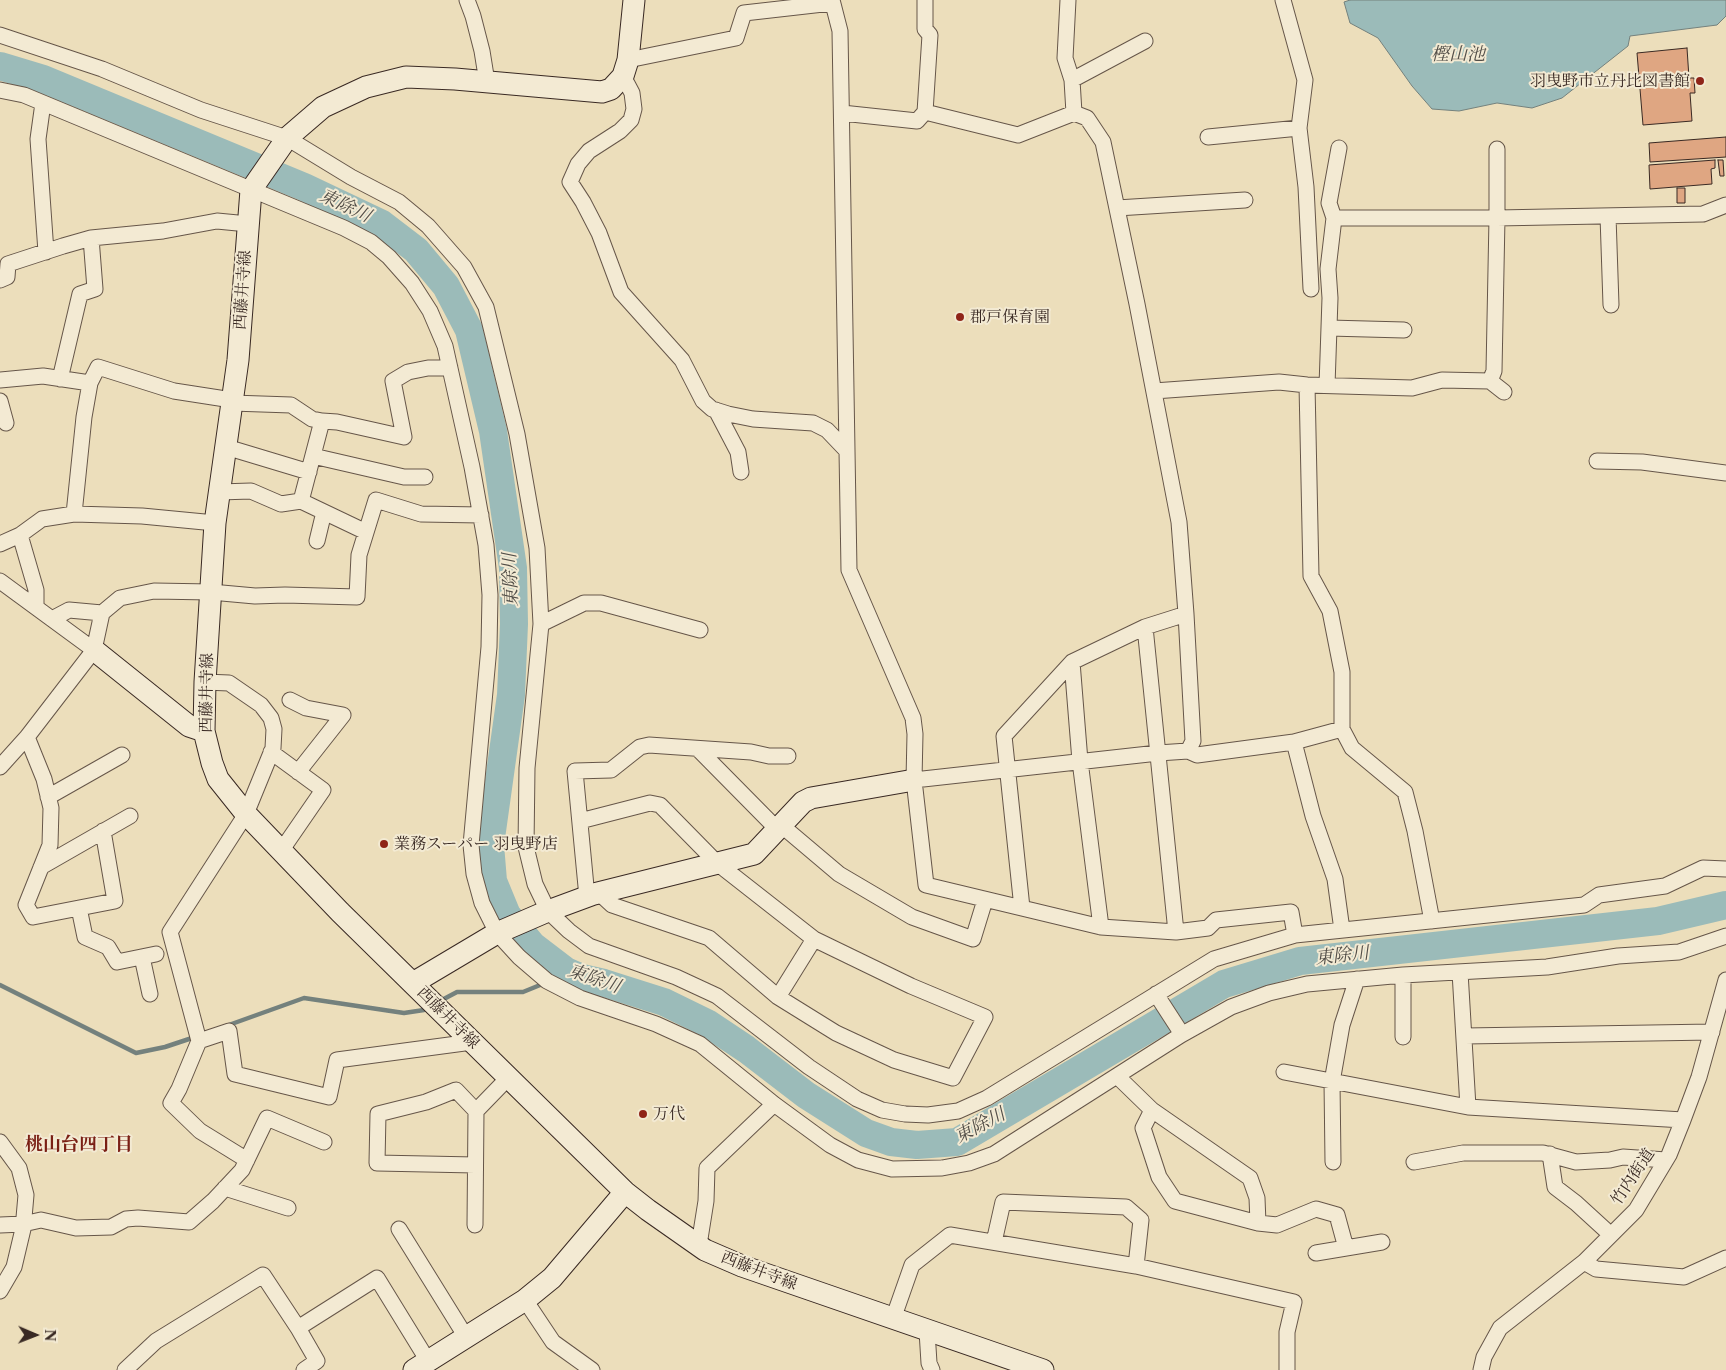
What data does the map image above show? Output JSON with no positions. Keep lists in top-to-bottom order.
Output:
{
  "streets": {
    "main road": ["西藤井寺線"],
    "street": ["竹内街道"]
  },
  "districts": ["桃山台四丁目"],
  "water": ["樫山池", "東除川"],
  "places": [
    "羽曳野市立丹比図書館",
    "郡戸保育園",
    "業務スーパー 羽曳野店",
    "万代"
  ],
  "north": "right"
}
